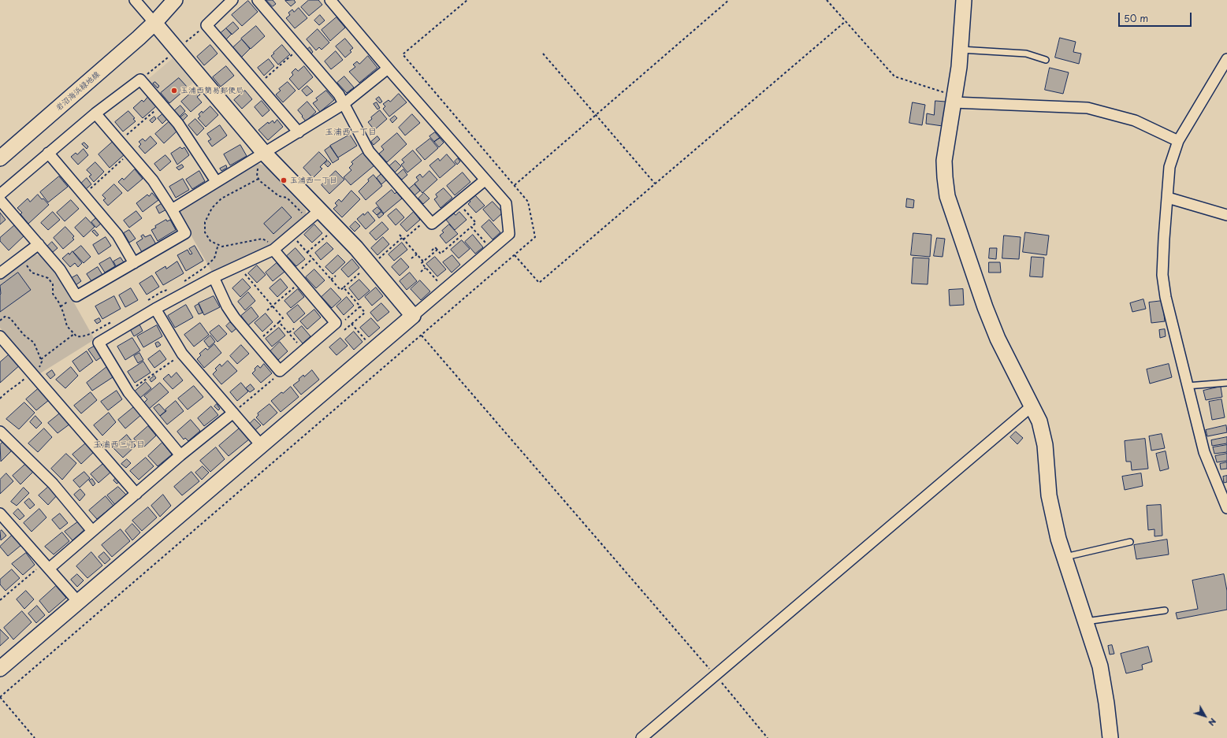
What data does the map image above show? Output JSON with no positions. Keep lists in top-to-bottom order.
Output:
{
  "streets": {
    "street": ["岩沼海浜緑地線"]
  },
  "districts": ["玉浦西一丁目", "玉浦西三丁目"],
  "places": ["玉浦西簡易郵便局", "玉浦西一丁目"],
  "scale_bar": "50 m",
  "north": "bottom right"
}
